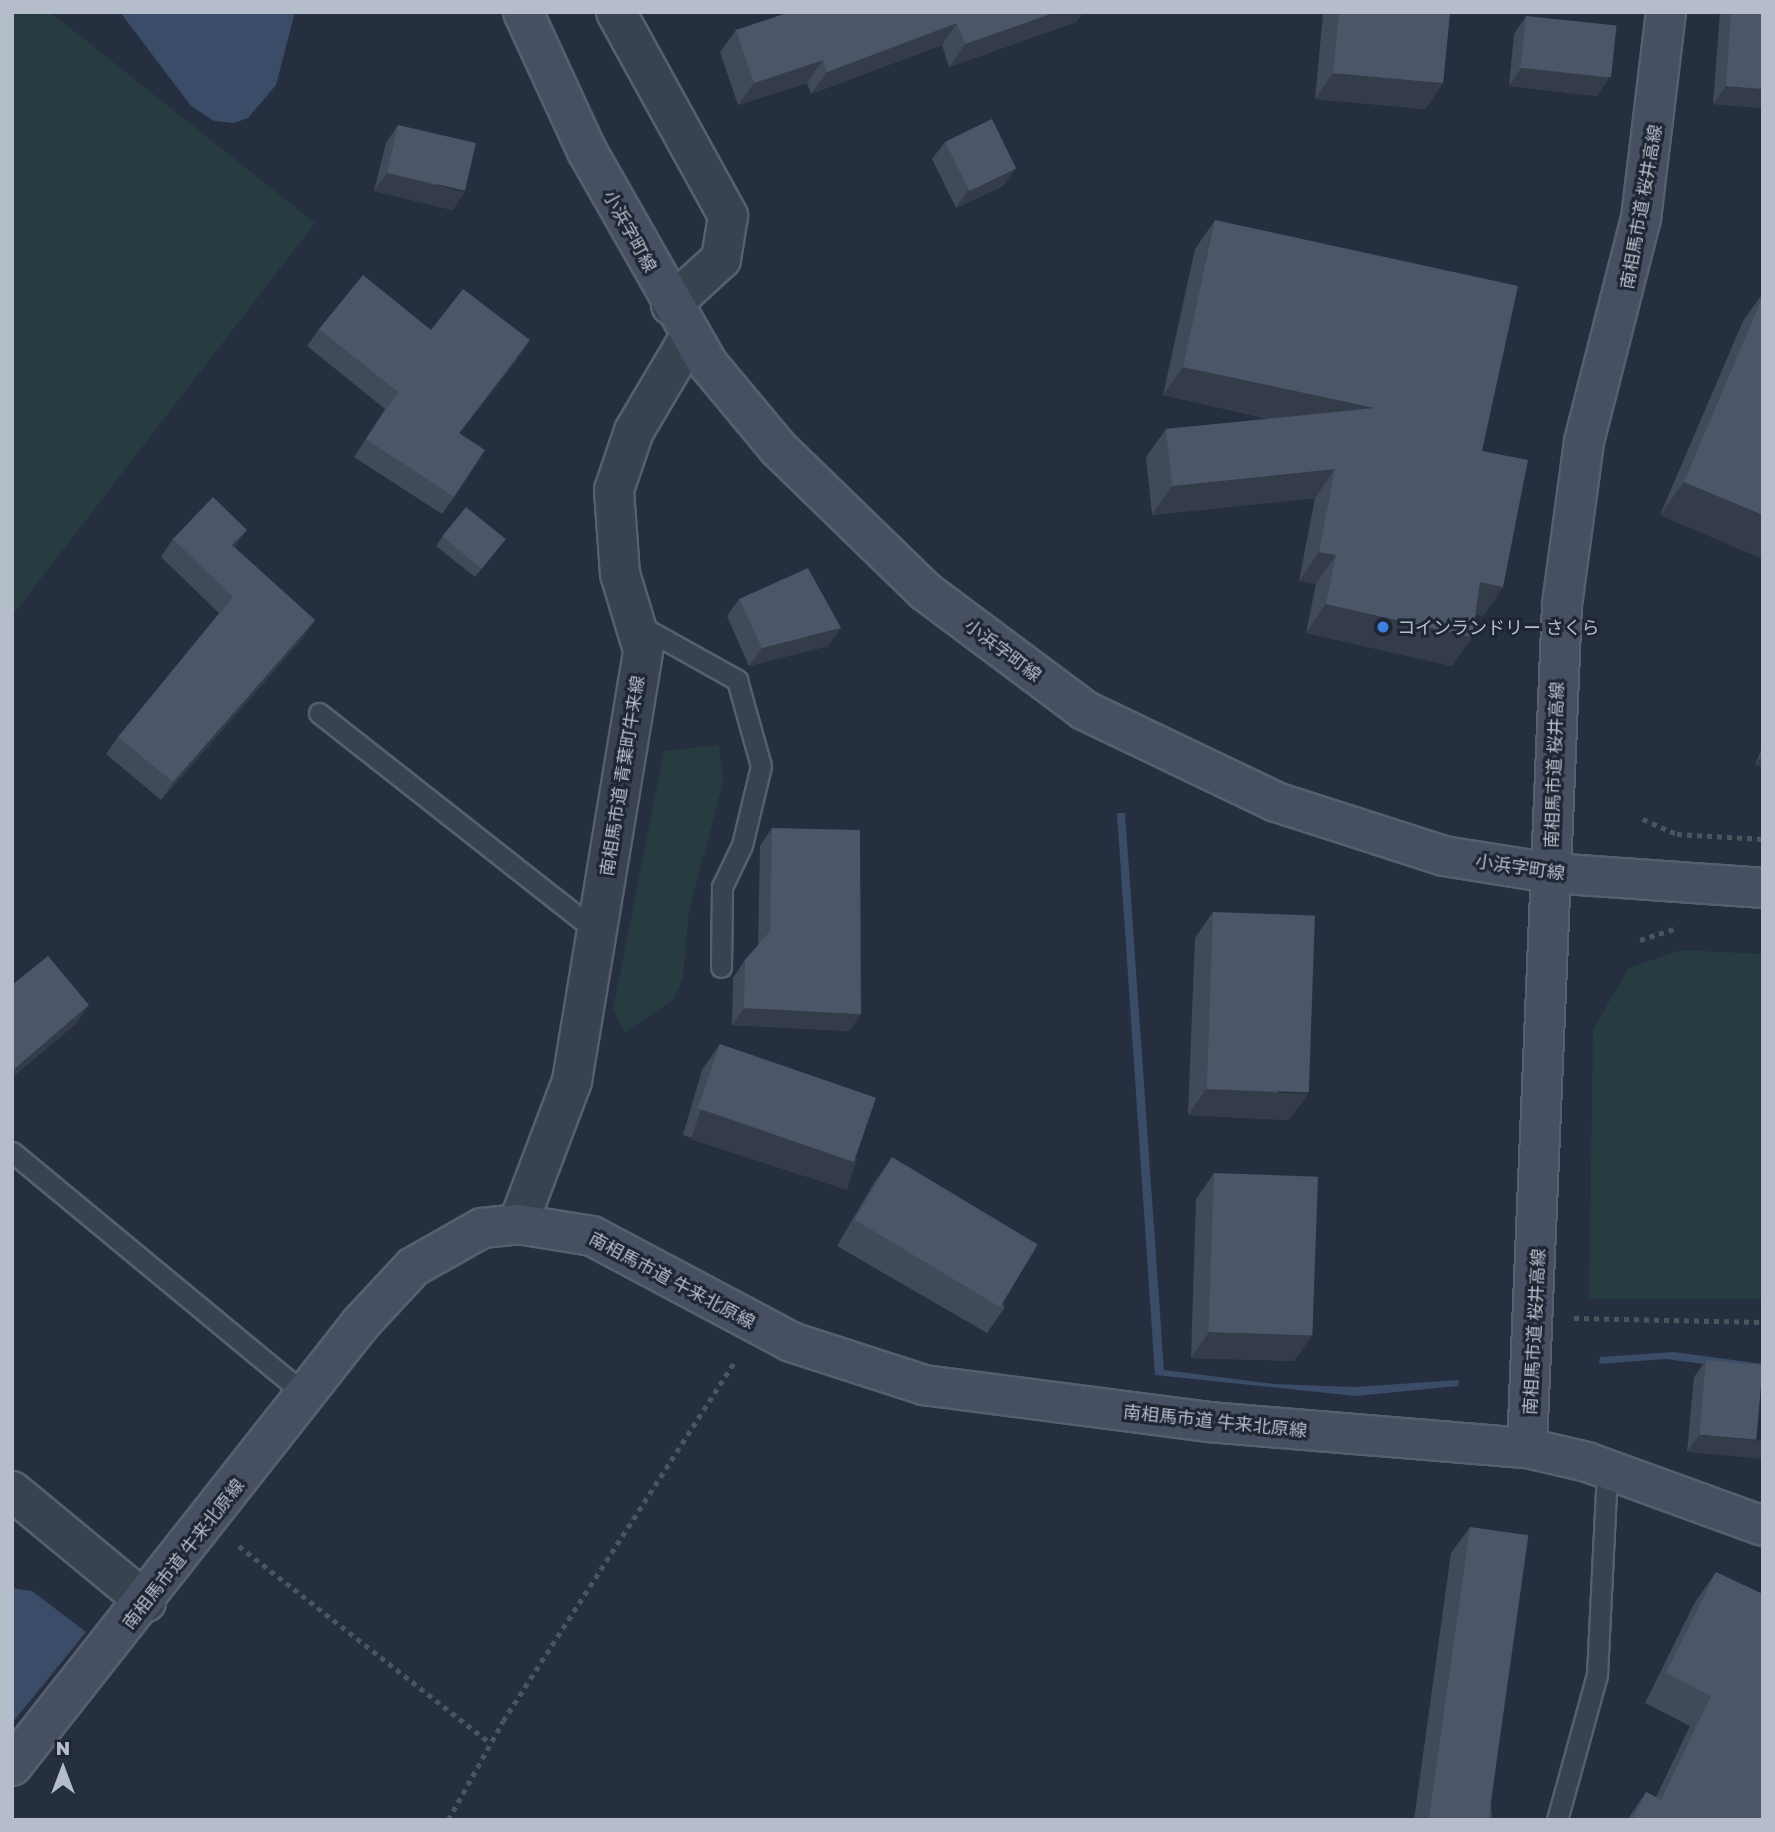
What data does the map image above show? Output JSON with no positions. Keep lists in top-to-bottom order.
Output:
{
  "streets": {
    "street": [
      "南相馬市道 桜井高線",
      "小浜字町線",
      "南相馬市道 青葉町牛来線",
      "南相馬市道 牛来北原線"
    ]
  },
  "crossings": [
    ["南相馬市道 桜井高線", "小浜字町線"],
    ["南相馬市道 桜井高線", "南相馬市道 牛来北原線"],
    ["小浜字町線", "南相馬市道 青葉町牛来線"],
    ["南相馬市道 青葉町牛来線", "南相馬市道 牛来北原線"]
  ],
  "places": ["コインランドリー さくら"],
  "north": "top"
}
